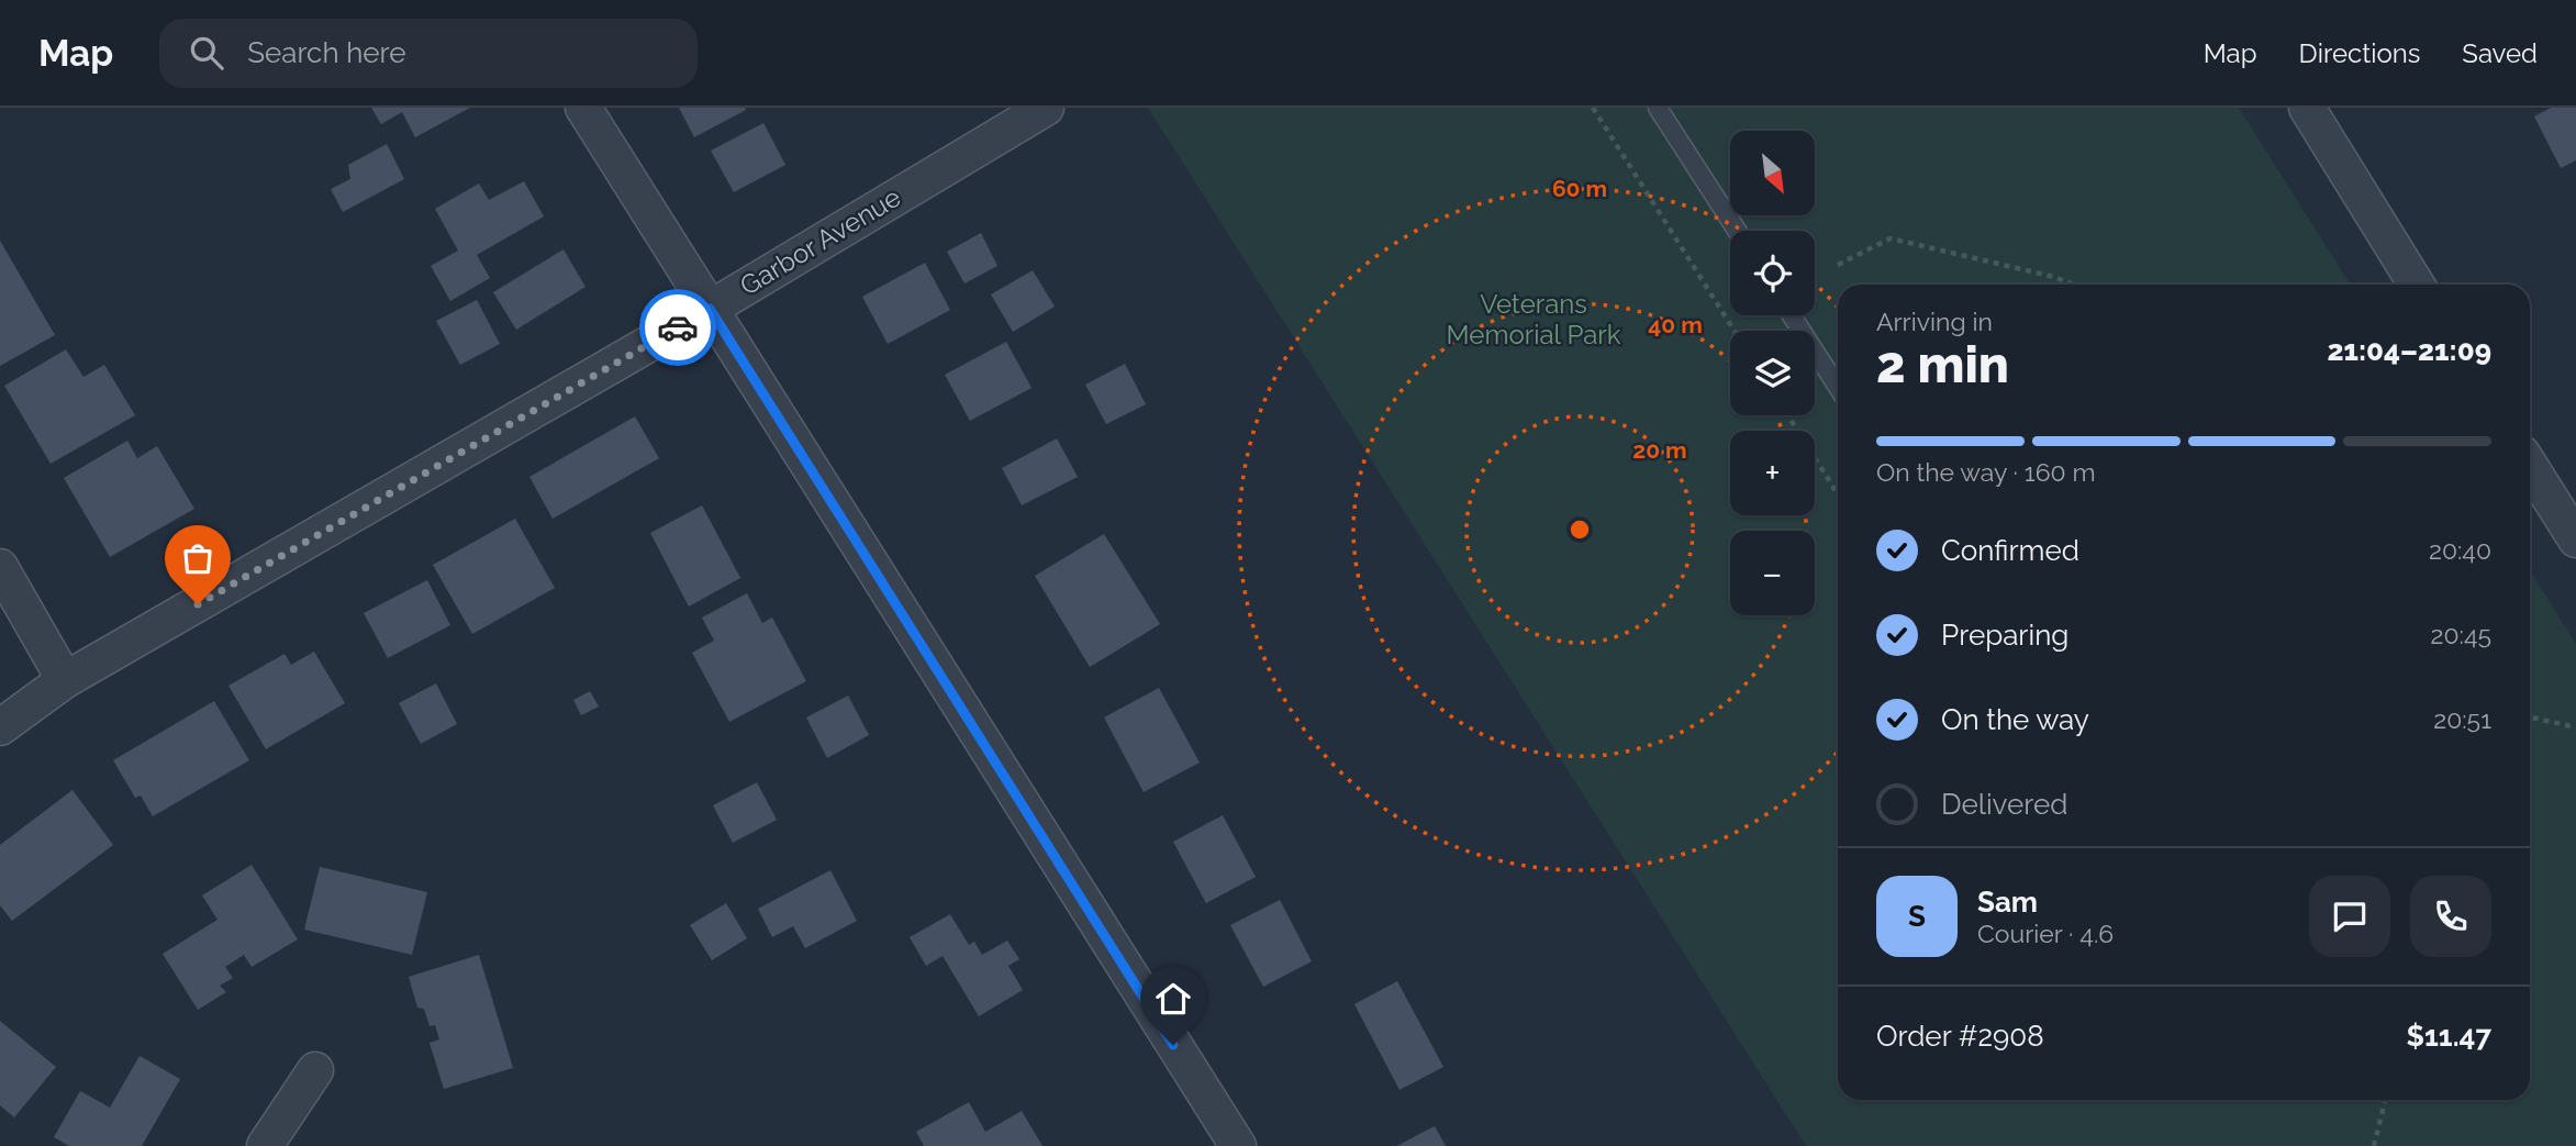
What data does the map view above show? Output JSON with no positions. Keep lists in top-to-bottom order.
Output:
{
  "streets": {
    "street": ["Garbor Avenue"]
  },
  "parks": ["Veterans Memorial Park"],
  "north": "bottom right",
  "page": {
    "header": "Map",
    "search": "Search here",
    "nav": ["Map", "Directions", "Saved"],
    "map_buttons": ["+", "−"],
    "heading": ["2 min", "Arriving in", "21:04–21:09"],
    "panel": [
      "Sam",
      "Courier · 4.6",
      "Order #2908",
      "$11.47"
    ],
    "bar": "On the way · 160 m",
    "list": [
      ["Confirmed", "20:40"],
      ["Preparing", "20:45"],
      ["On the way", "20:51"],
      "Delivered"
    ],
    "round": "S"
  },
  "rings": ["60 m", "40 m", "20 m"]
}
